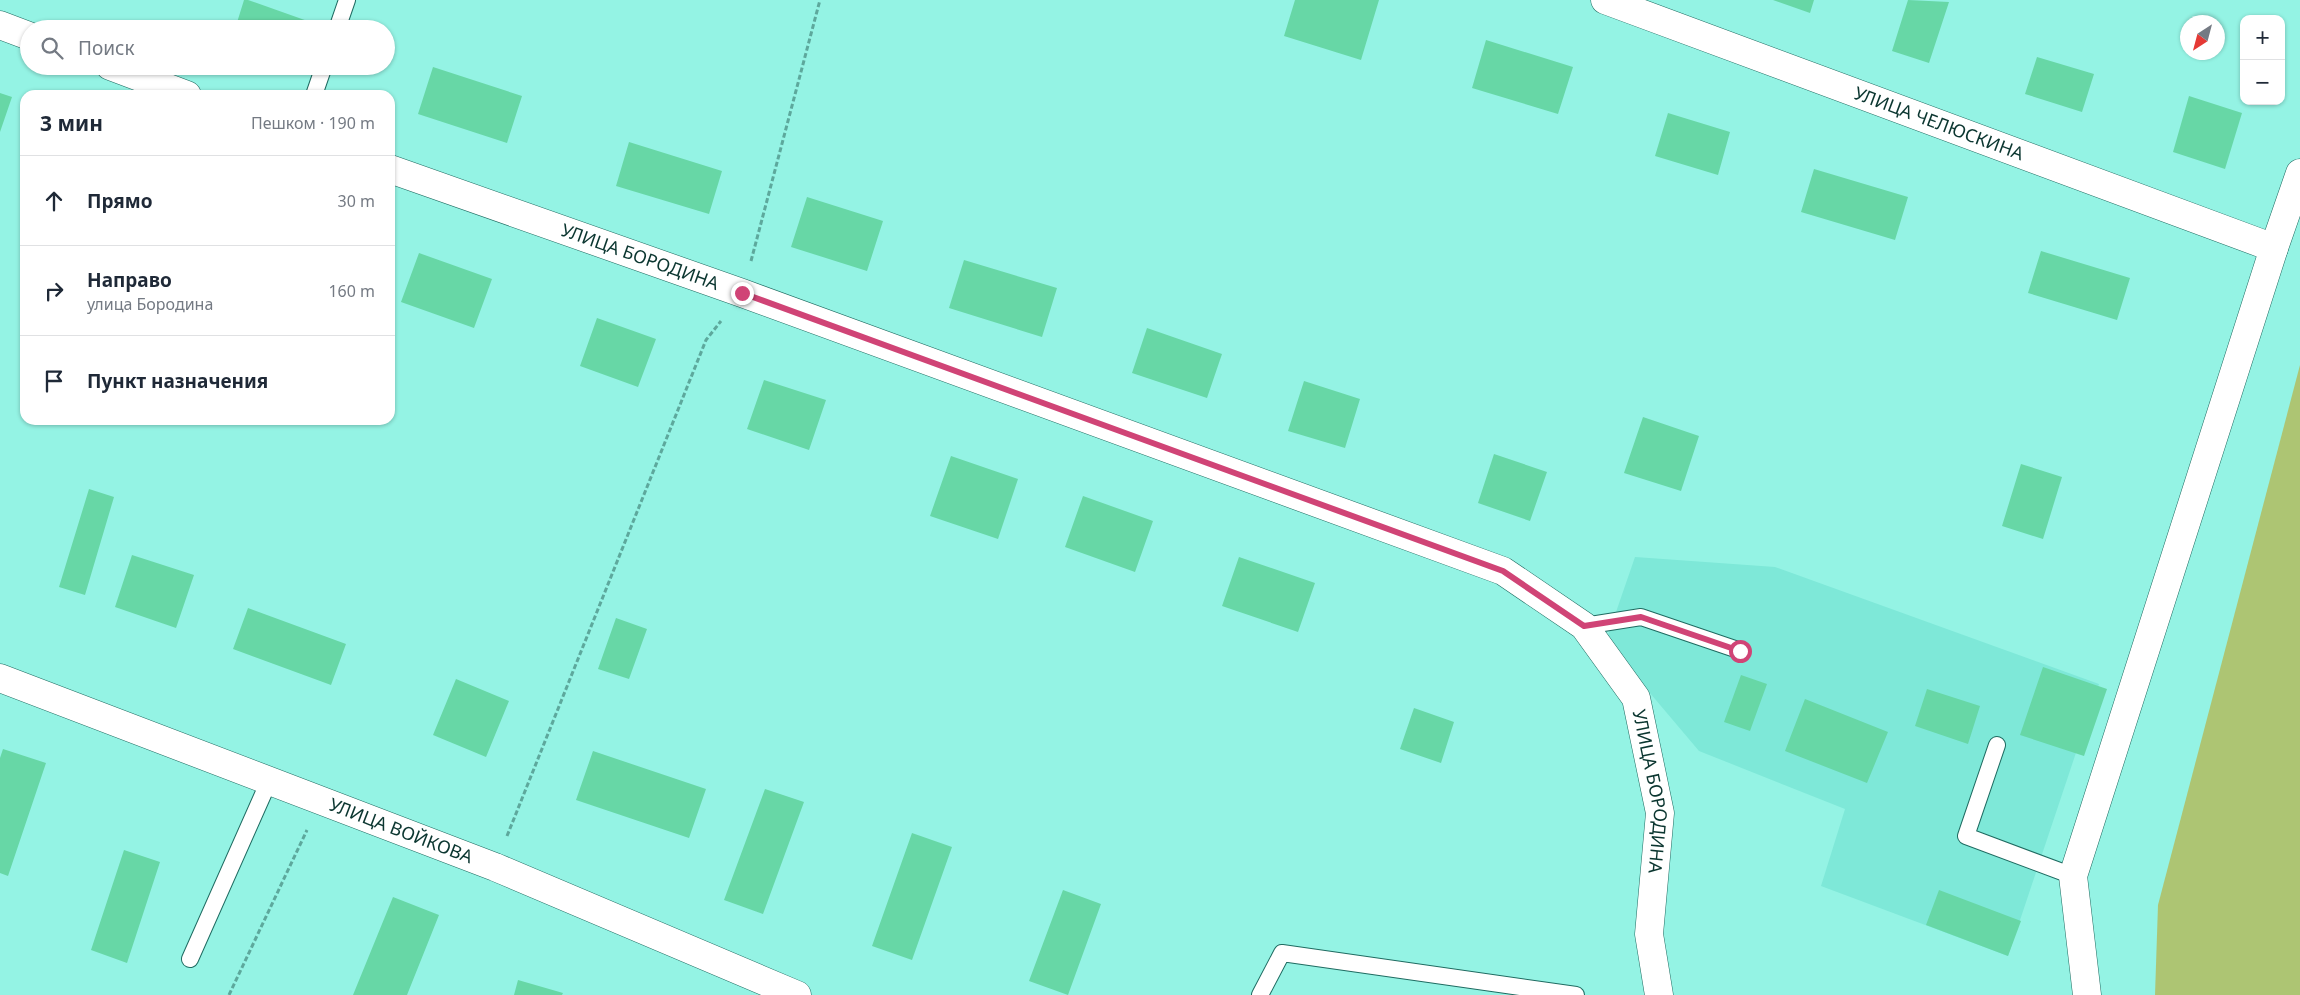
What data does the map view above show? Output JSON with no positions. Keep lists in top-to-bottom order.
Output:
{
  "streets": {
    "street": ["УЛИЦА ЧЕЛЮСКИНА", "УЛИЦА БОРОДИНА", "УЛИЦА ВОЙКОВА"]
  },
  "north": "bottom left",
  "page": {
    "map_buttons": ["+", "−"],
    "search": "Поиск",
    "heading": ["3 мин", "Пешком · 190 m"],
    "list": [
      ["Прямо", "30 m"],
      ["Направо", "улица Бородина", "160 m"],
      "Пункт назначения"
    ]
  }
}
